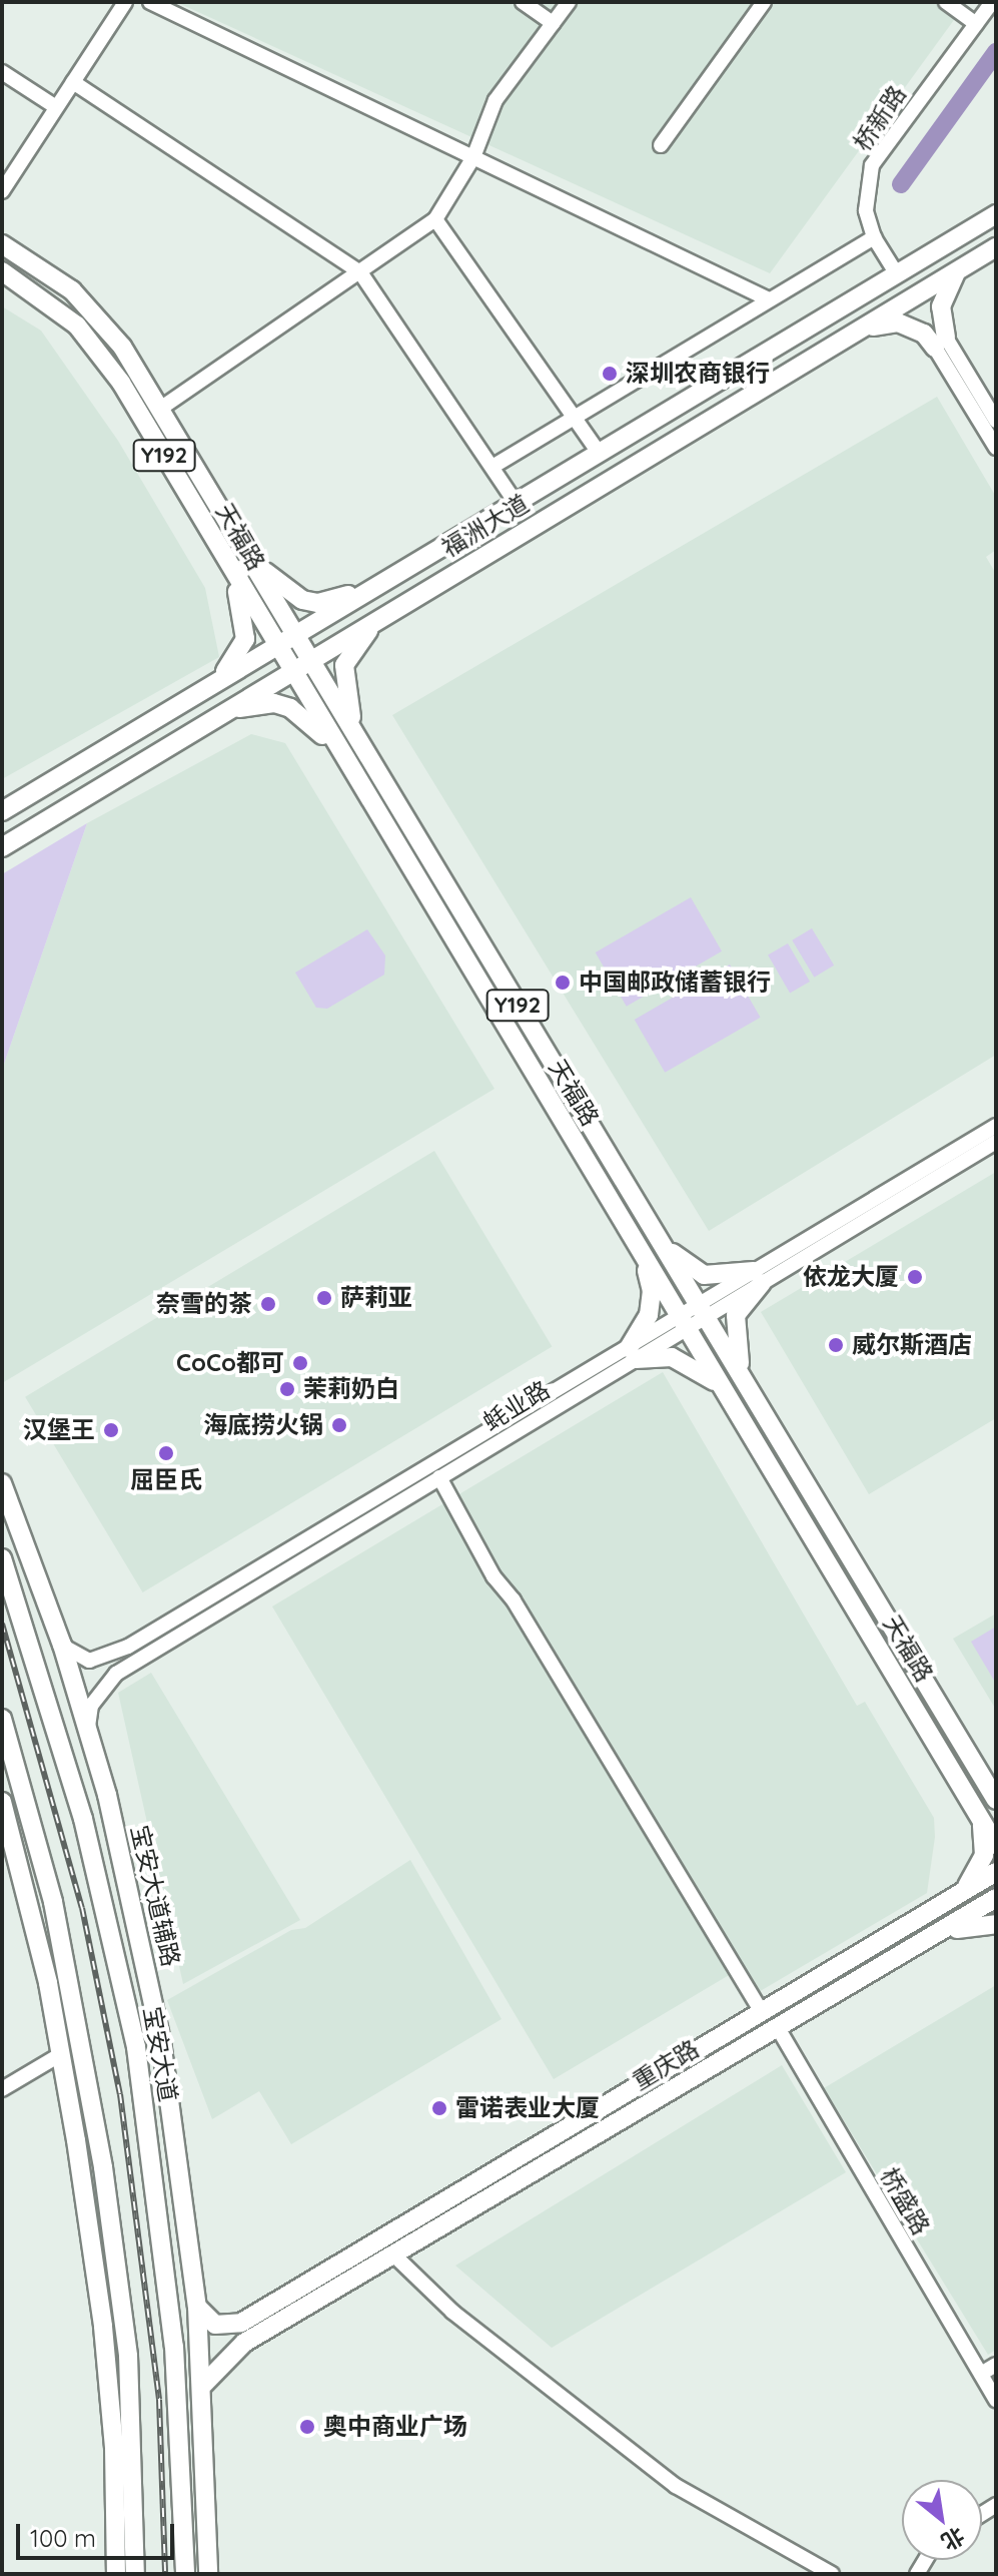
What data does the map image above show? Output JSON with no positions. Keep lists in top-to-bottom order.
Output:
{
  "streets": {
    "main road": [
      "Y192",
      "福洲大道",
      "天福路",
      "宝安大道辅路",
      "宝安大道",
      "重庆路"
    ],
    "street": ["桥新路", "蚝业路", "桥盛路"]
  },
  "crossings": [
    ["桥新路", "福洲大道"],
    ["福洲大道", "天福路"],
    ["天福路", "蚝业路"],
    ["蚝业路", "宝安大道辅路"],
    ["宝安大道辅路", "重庆路"],
    ["重庆路", "桥盛路"]
  ],
  "places": [
    "深圳农商银行",
    "中国邮政储蓄银行",
    "依龙大厦",
    "萨莉亚",
    "奈雪的茶",
    "威尔斯酒店",
    "CoCo都可",
    "茉莉奶白",
    "海底捞火锅",
    "汉堡王",
    "屈臣氏",
    "雷诺表业大厦",
    "奥中商业广场"
  ],
  "scale_bar": "100 m",
  "north": "bottom right"
}
